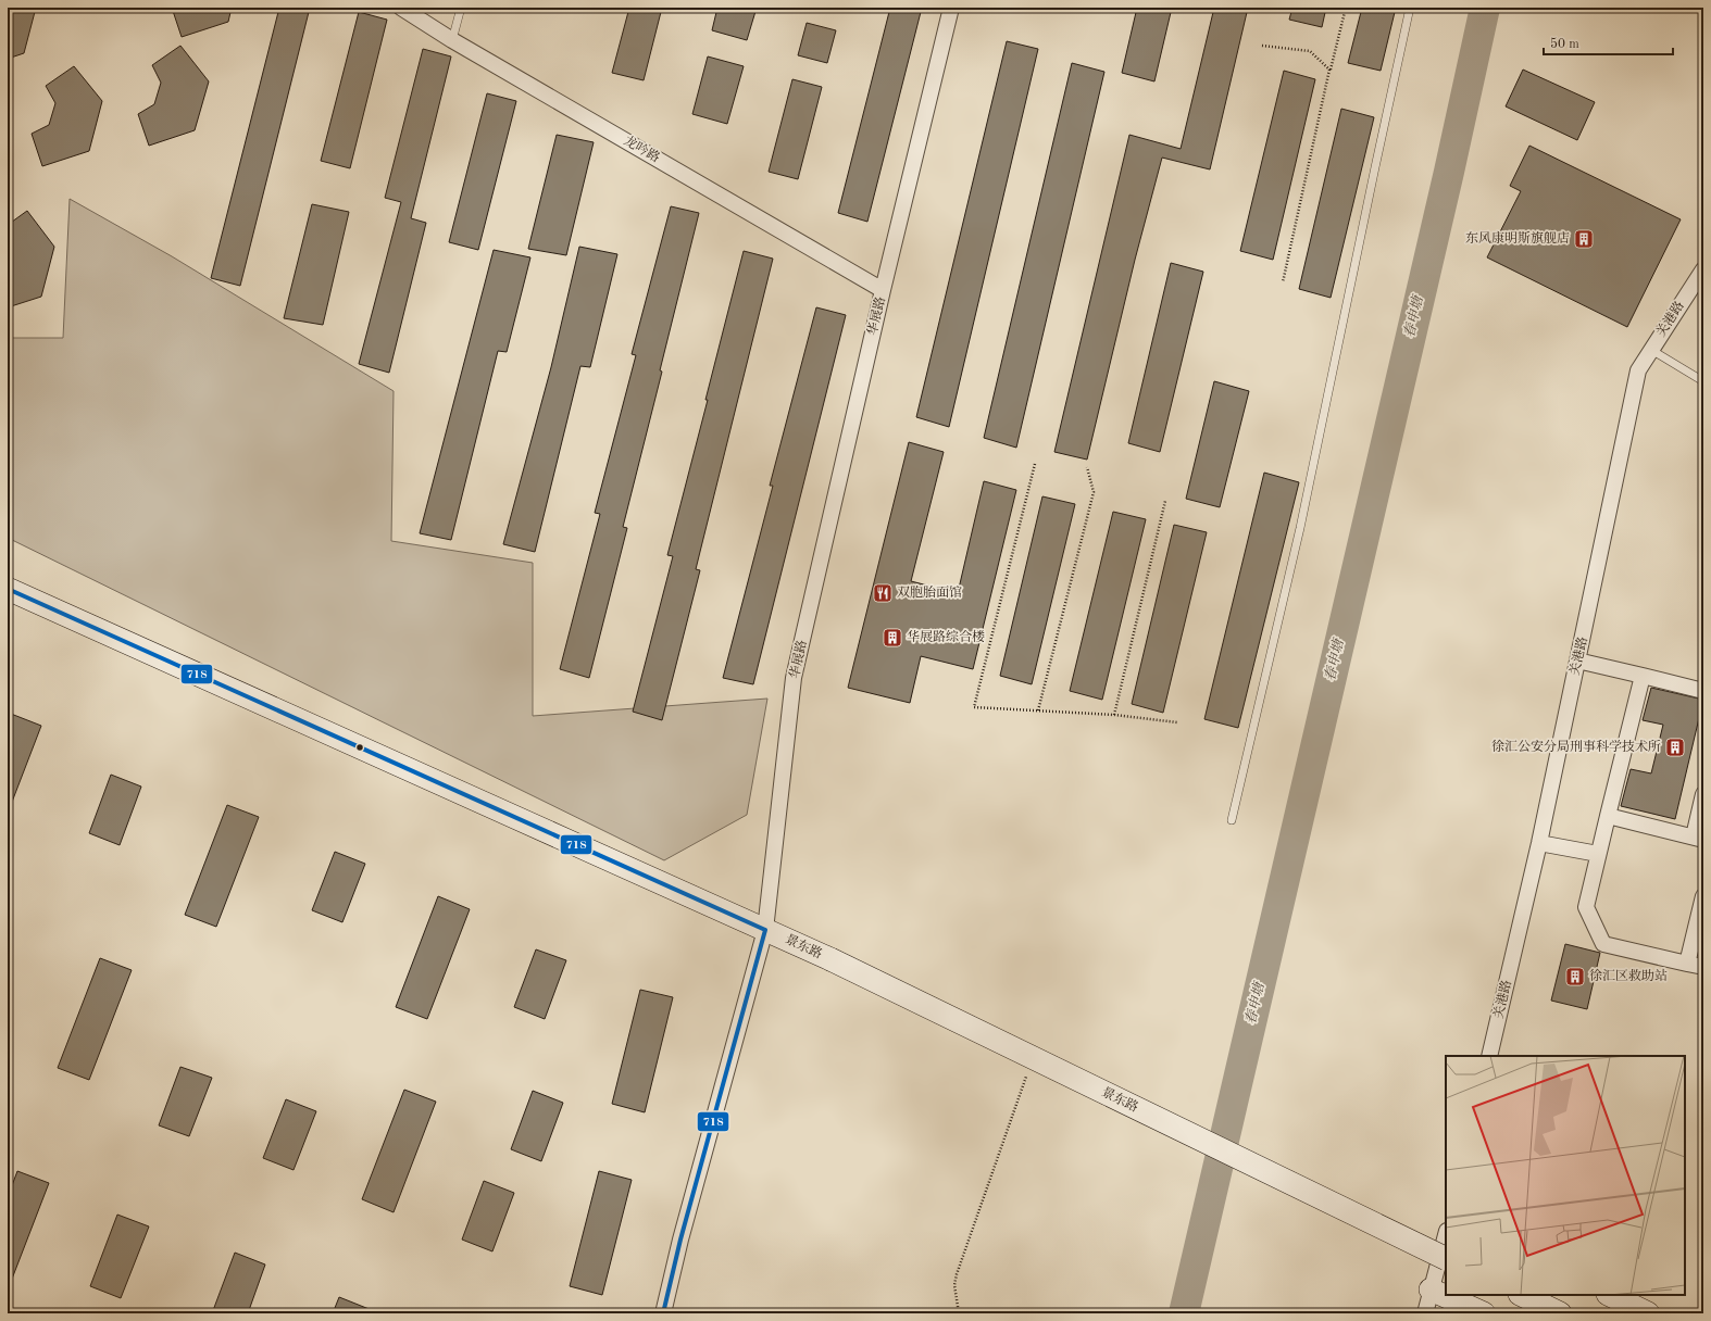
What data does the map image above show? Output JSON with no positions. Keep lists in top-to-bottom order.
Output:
{
  "streets": {
    "street": [
      "龙吟路",
      "华展路",
      "关港路",
      "景东路"
    ]
  },
  "crossings": [
    ["龙吟路", "华展路"],
    ["华展路", "景东路"]
  ],
  "water": ["春申塘"],
  "places": {
    "building": [
      "东风康明斯旗舰店",
      "华展路综合楼",
      "徐汇公安分局刑事科学技术所",
      "徐汇区救助站"
    ],
    "restaurant": ["双胞胎面馆"]
  },
  "lines": ["transit line 718"],
  "scale_bar": "50 m"
}
